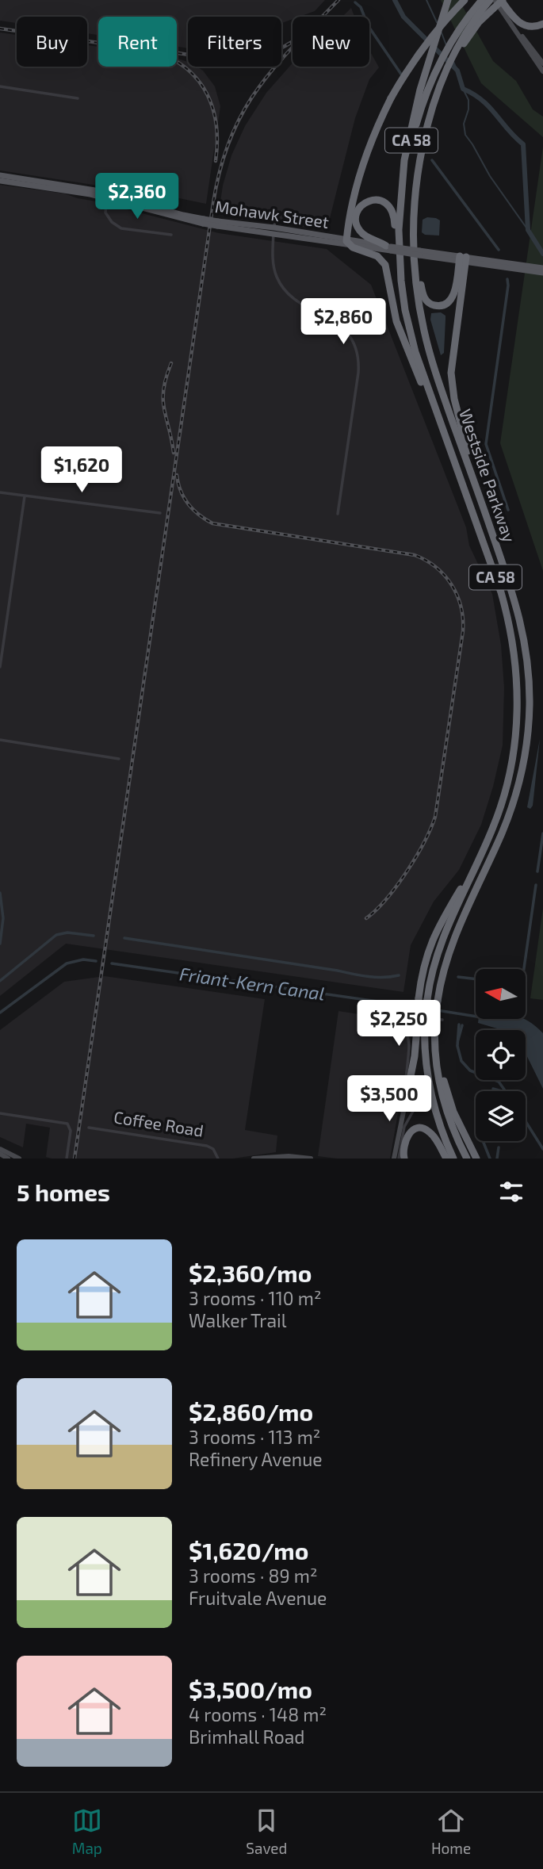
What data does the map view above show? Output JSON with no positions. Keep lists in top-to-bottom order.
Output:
{
  "streets": {
    "highway": ["CA 58", "Westside Parkway"],
    "main road": ["Mohawk Street"],
    "street": ["Coffee Road"]
  },
  "crossings": [
    ["CA 58", "Westside Parkway"]
  ],
  "water": ["Friant-Kern Canal"],
  "north": "left",
  "page": {
    "chip": [
      "Buy",
      "Rent",
      "Filters",
      "New"
    ],
    "price": [
      "$2,360",
      "$2,860",
      "$1,620",
      "$2,250",
      "$3,500"
    ],
    "heading": "5 homes",
    "list": [
      {
        "name": "$2,360/mo",
        "note": "3 rooms · 110 m² · Walker Trail"
      },
      {
        "name": "$2,860/mo",
        "note": "3 rooms · 113 m² · Refinery Avenue"
      },
      {
        "name": "$1,620/mo",
        "note": "3 rooms · 89 m² · Fruitvale Avenue"
      },
      {
        "name": "$3,500/mo",
        "note": "4 rooms · 148 m² · Brimhall Road"
      }
    ],
    "tabs": ["Map", "Saved", "Home"]
  }
}
